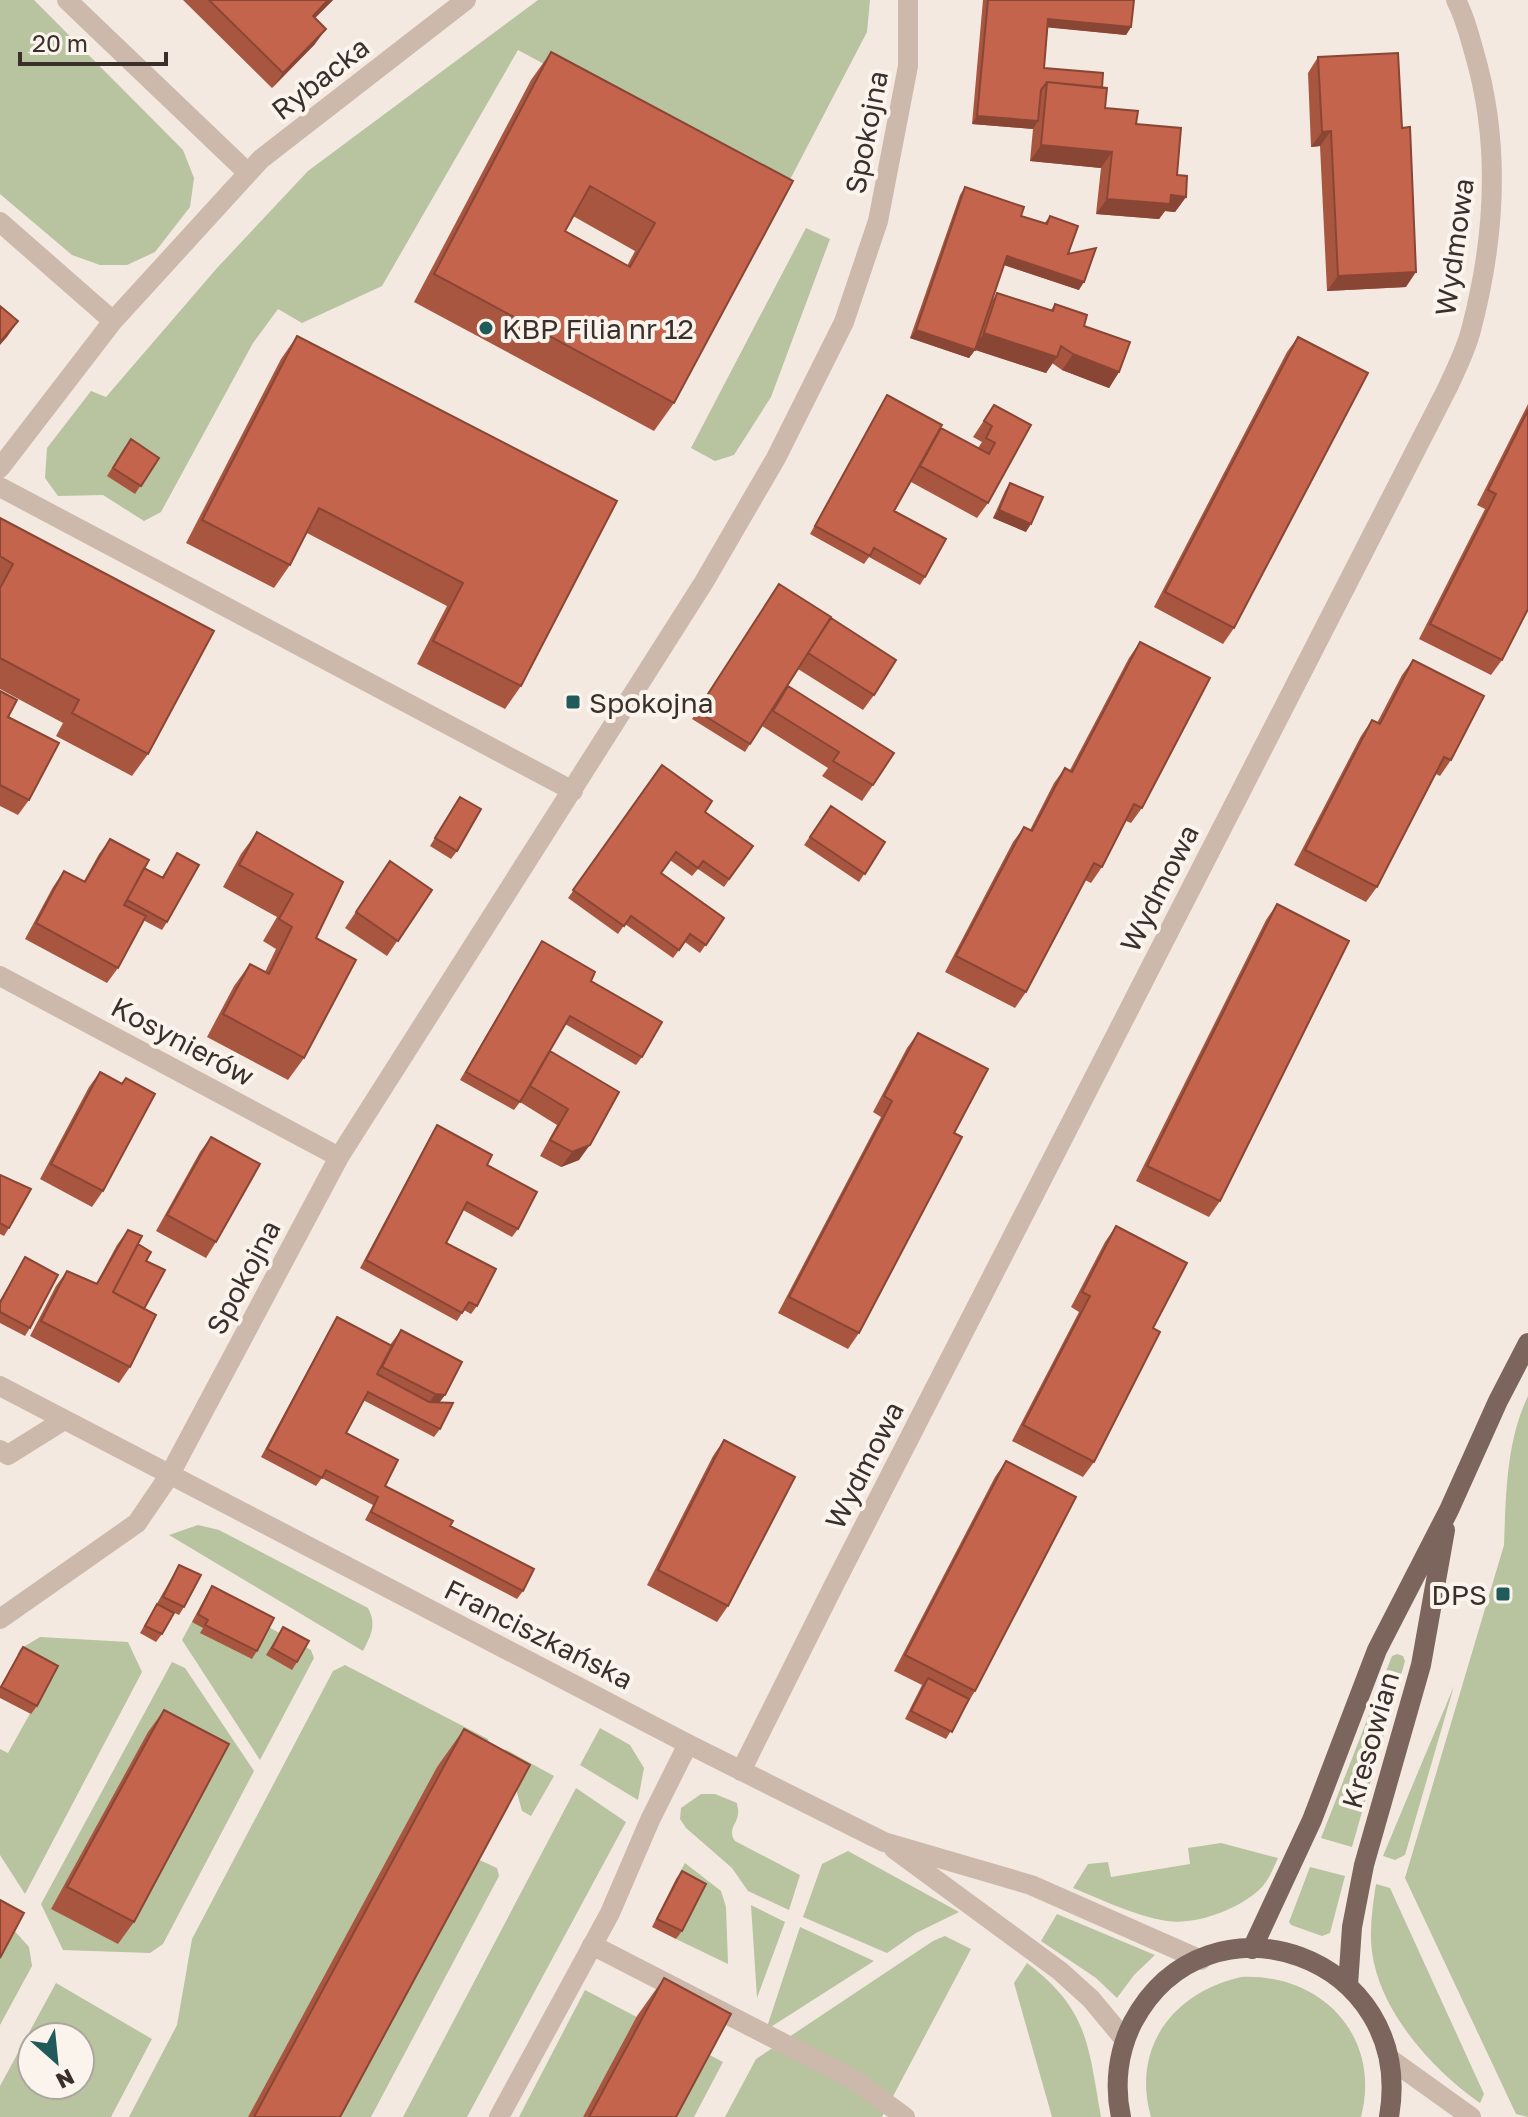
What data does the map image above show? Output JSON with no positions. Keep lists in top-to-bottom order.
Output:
{
  "streets": {
    "main road": ["Kresowian"],
    "street": [
      "Rybacka",
      "Spokojna",
      "Wydmowa",
      "Kosynierów",
      "Franciszkańska"
    ]
  },
  "crossings": [
    ["Spokojna", "Kosynierów"],
    ["Spokojna", "Franciszkańska"],
    ["Wydmowa", "Franciszkańska"]
  ],
  "places": {
    "other": ["KBP Filia nr 12"],
    "transit": ["Spokojna", "DPS"]
  },
  "scale_bar": "20 m",
  "north": "bottom right"
}
